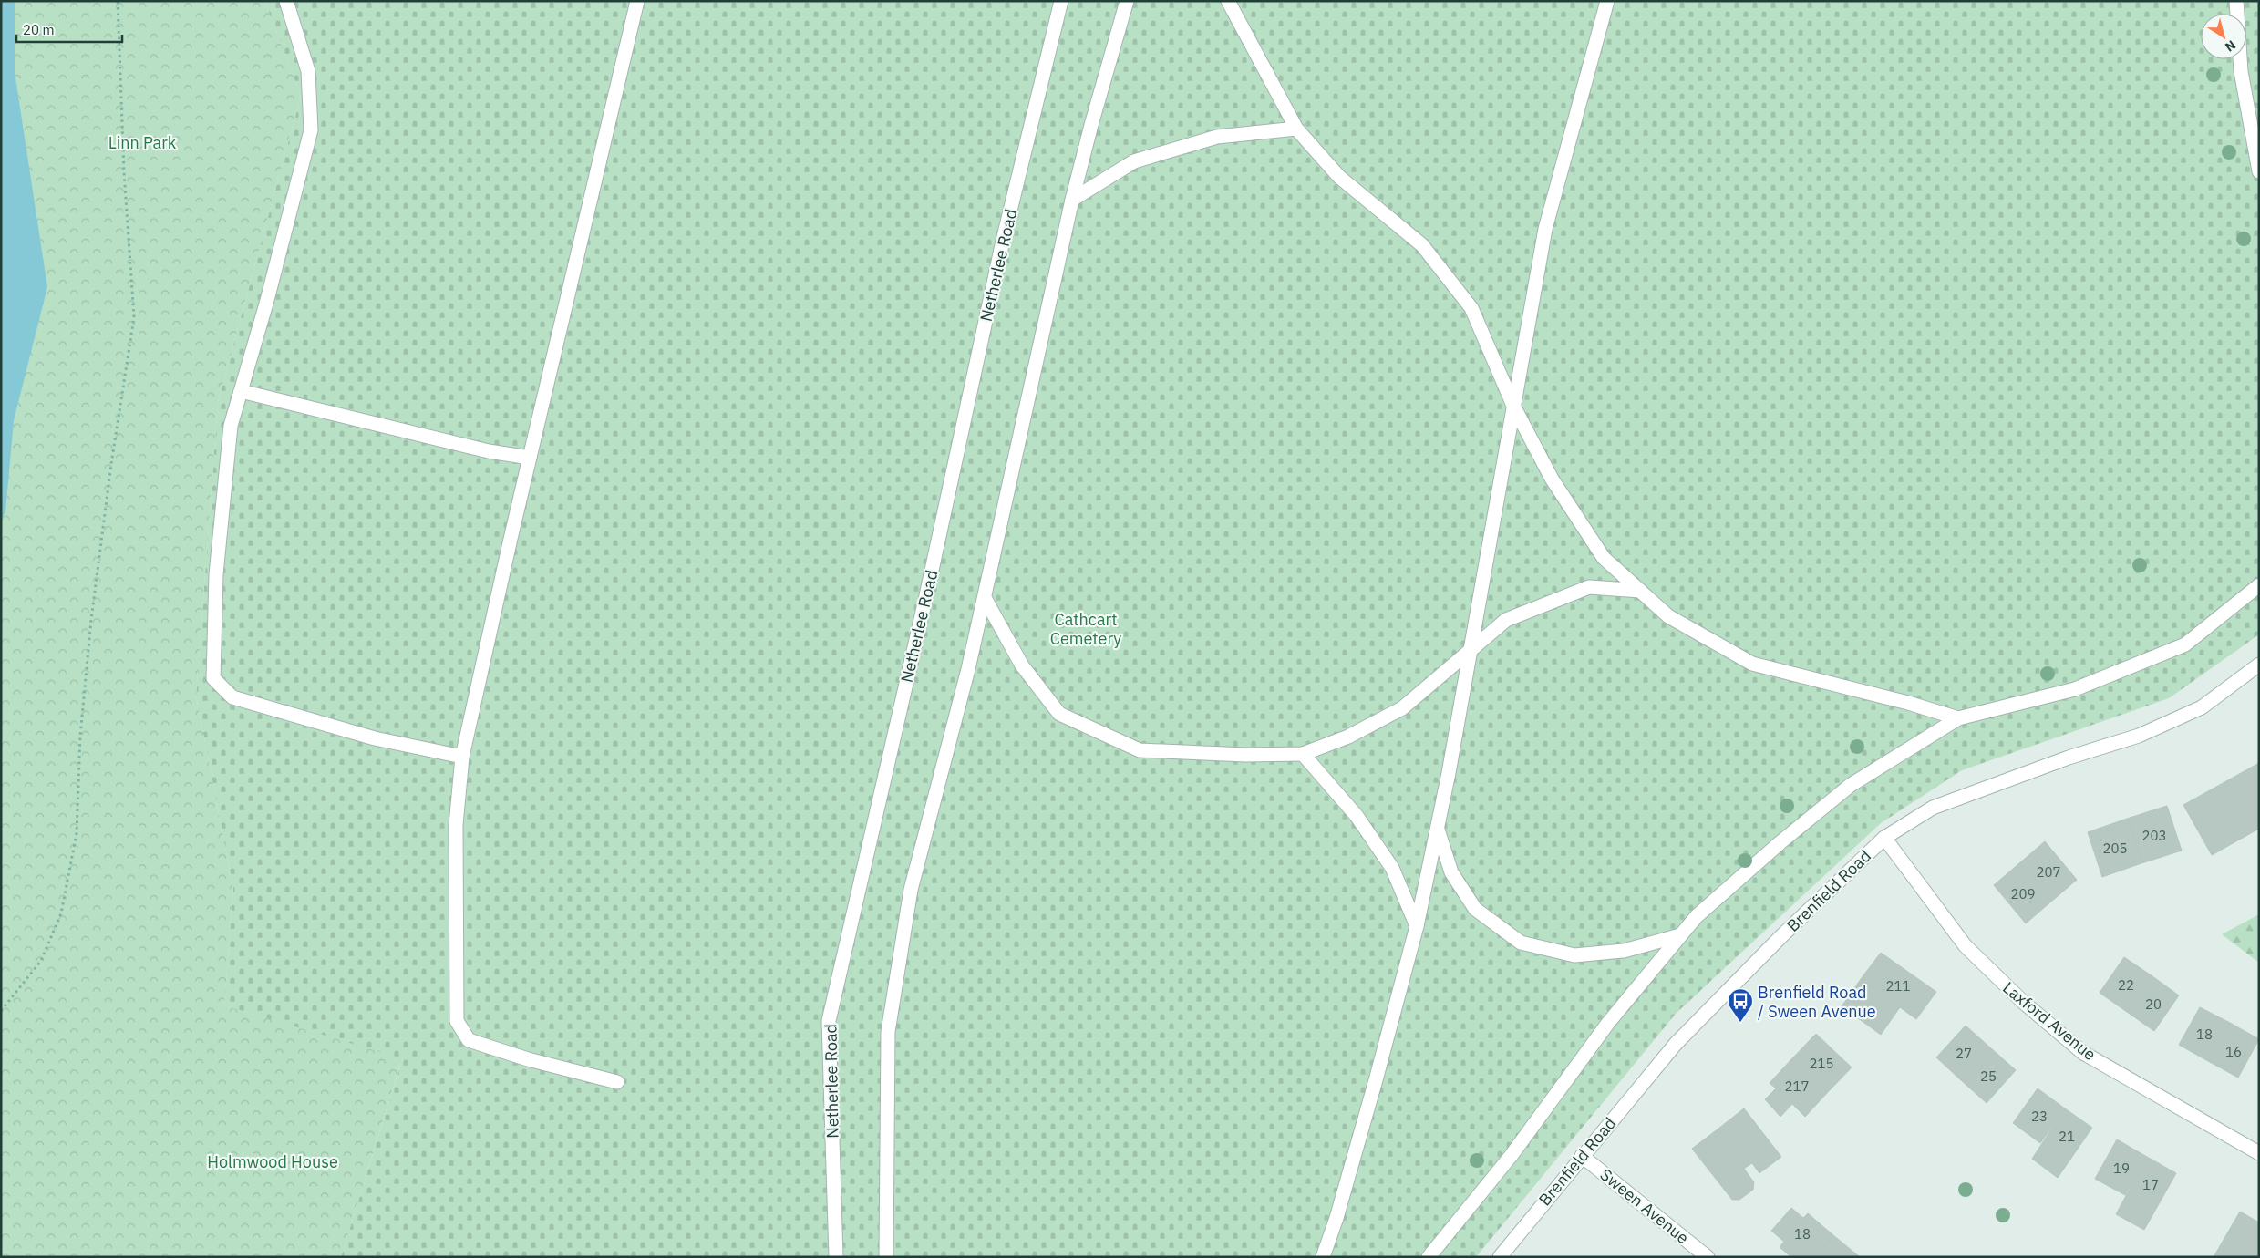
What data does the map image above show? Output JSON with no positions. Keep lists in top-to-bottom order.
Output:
{
  "streets": {
    "street": [
      "Netherlee Road",
      "Brenfield Road",
      "Laxford Avenue",
      "Sween Avenue"
    ]
  },
  "crossings": [
    ["Brenfield Road", "Laxford Avenue"],
    ["Brenfield Road", "Sween Avenue"]
  ],
  "parks": ["Linn Park", "Cathcart Cemetery", "Holmwood House"],
  "places": {
    "bus stop": ["Brenfield Road / Sween Avenue"]
  },
  "house_numbers": [
    "203",
    "205",
    "207",
    "209",
    "22",
    "211",
    "20",
    "18",
    "16",
    "27",
    "215",
    "25",
    "217",
    "23",
    "21",
    "19",
    "17",
    "18"
  ],
  "scale_bar": "20 m",
  "north": "bottom right"
}
